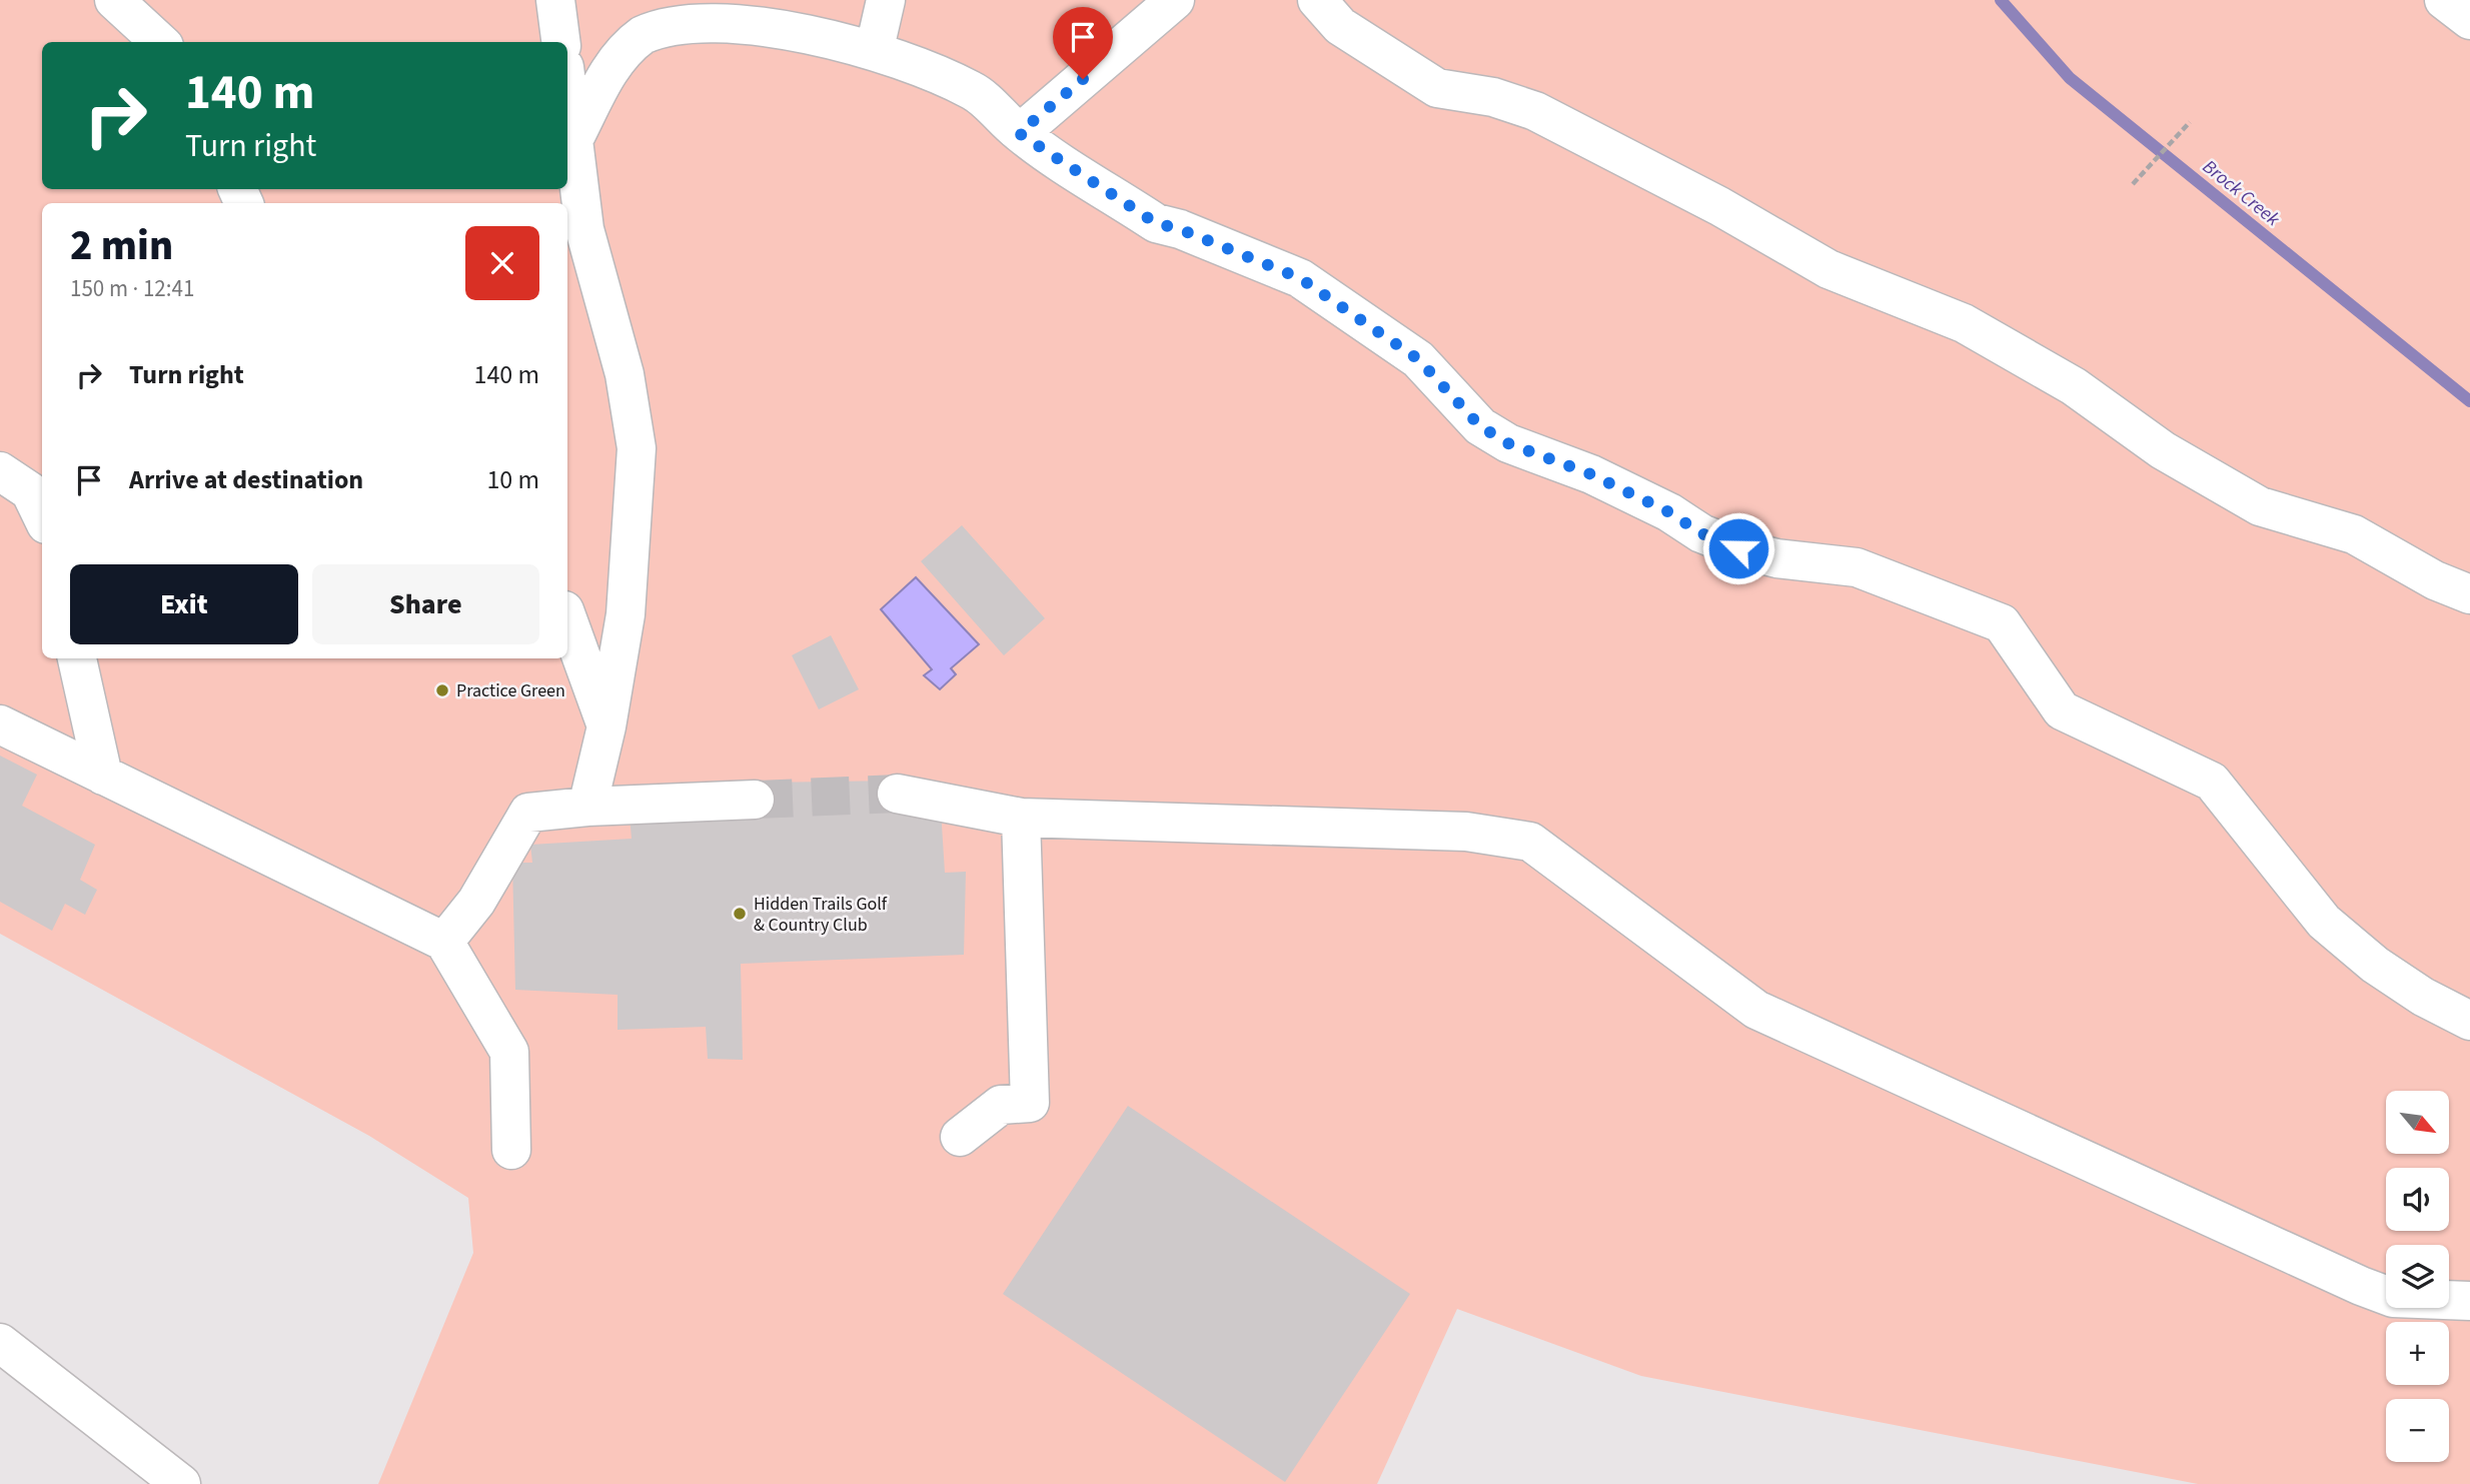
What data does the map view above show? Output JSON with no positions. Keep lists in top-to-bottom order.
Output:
{
  "water": ["Brock Creek"],
  "places": ["Practice Green", "Hidden Trails Golf & Country Club"],
  "north": "bottom right",
  "page": {
    "turn": ["140 m", "Turn right"],
    "heading": ["2 min", "150 m · 12:41"],
    "list": [
      {
        "name": "Turn right",
        "value": "140 m"
      },
      {
        "name": "Arrive at destination",
        "value": "10 m"
      }
    ],
    "buttons": ["Exit", "Share"],
    "map_buttons": ["+", "−"]
  }
}
